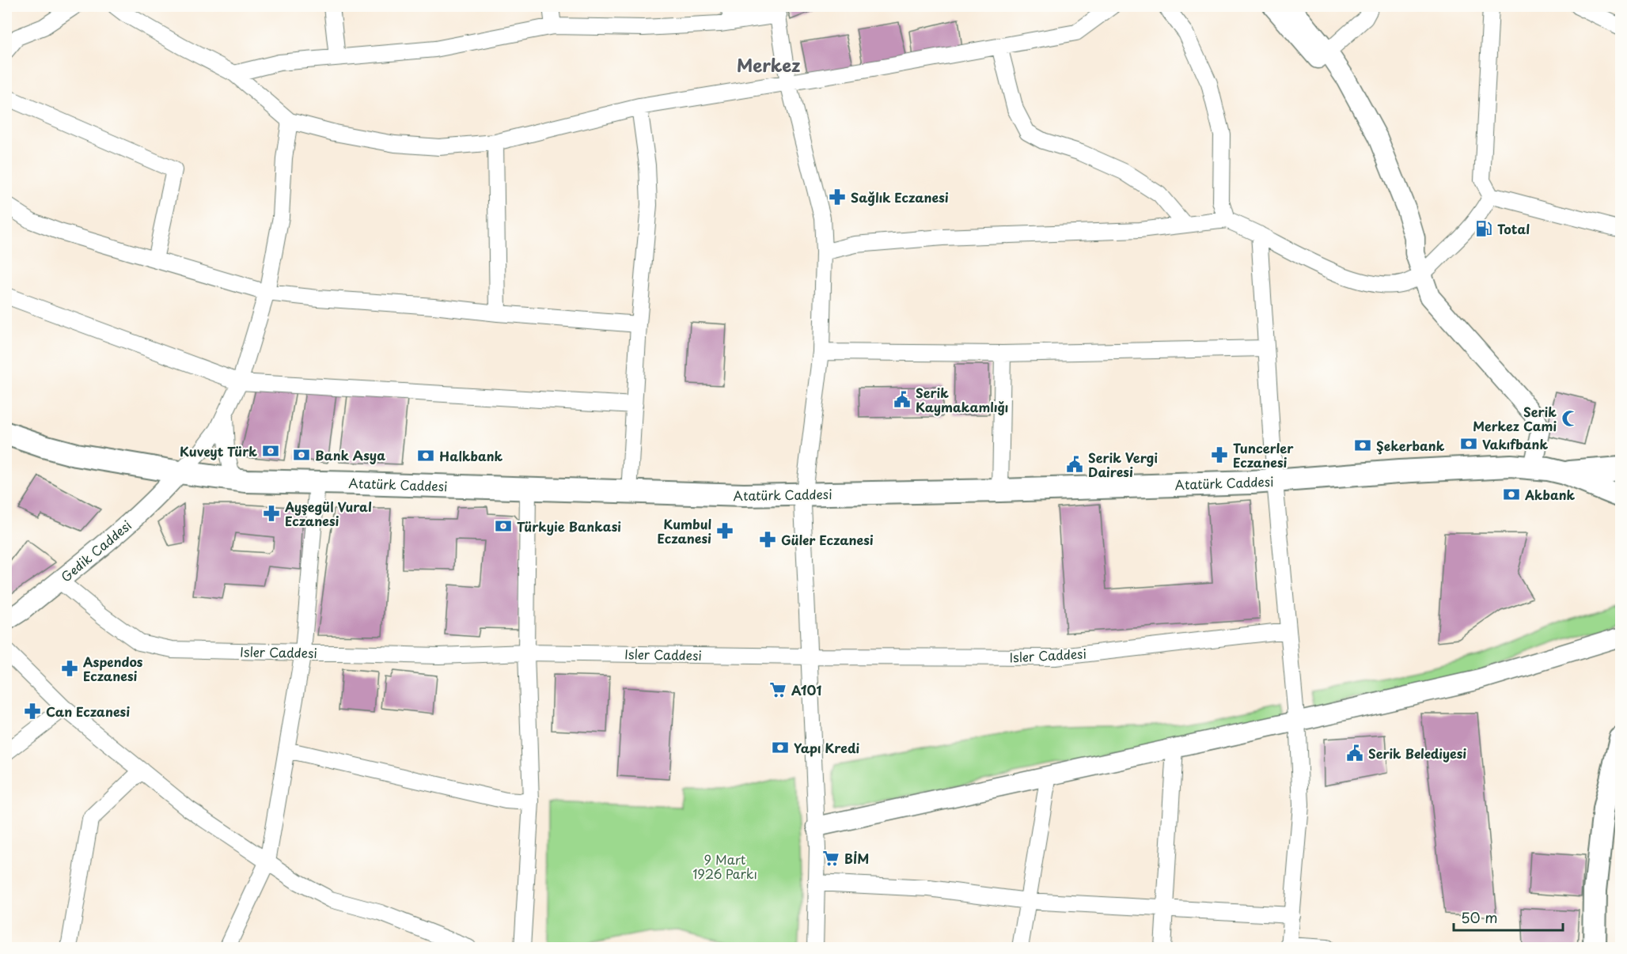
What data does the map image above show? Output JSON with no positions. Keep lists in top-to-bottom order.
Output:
{
  "streets": {
    "main road": ["Atatürk Caddesi"],
    "street": ["Gedik Caddesi", "Isler Caddesi"]
  },
  "crossings": [
    ["Atatürk Caddesi", "Gedik Caddesi"],
    ["Gedik Caddesi", "Isler Caddesi"]
  ],
  "districts": ["Merkez"],
  "parks": ["9 Mart 1926 Parkı"],
  "places": {
    "pharmacy": [
      "Sağlık Eczanesi",
      "Tuncerler Eczanesi",
      "Ayşegül Vural Eczanesi",
      "Kumbul Eczanesi",
      "Güler Eczanesi",
      "Aspendos Eczanesi",
      "Can Eczanesi"
    ],
    "fuel station": ["Total"],
    "public building": ["Serik Kaymakamlığı", "Serik Vergi Dairesi", "Serik Belediyesi"],
    "mosque": ["Serik Merkez Cami"],
    "bank": [
      "Vakıfbank",
      "Şekerbank",
      "Kuveyt Türk",
      "Bank Asya",
      "Halkbank",
      "Akbank",
      "Türkyie Bankasi",
      "Yapı Kredi"
    ],
    "supermarket": ["A101", "BİM"]
  },
  "scale_bar": "50 m"
}
